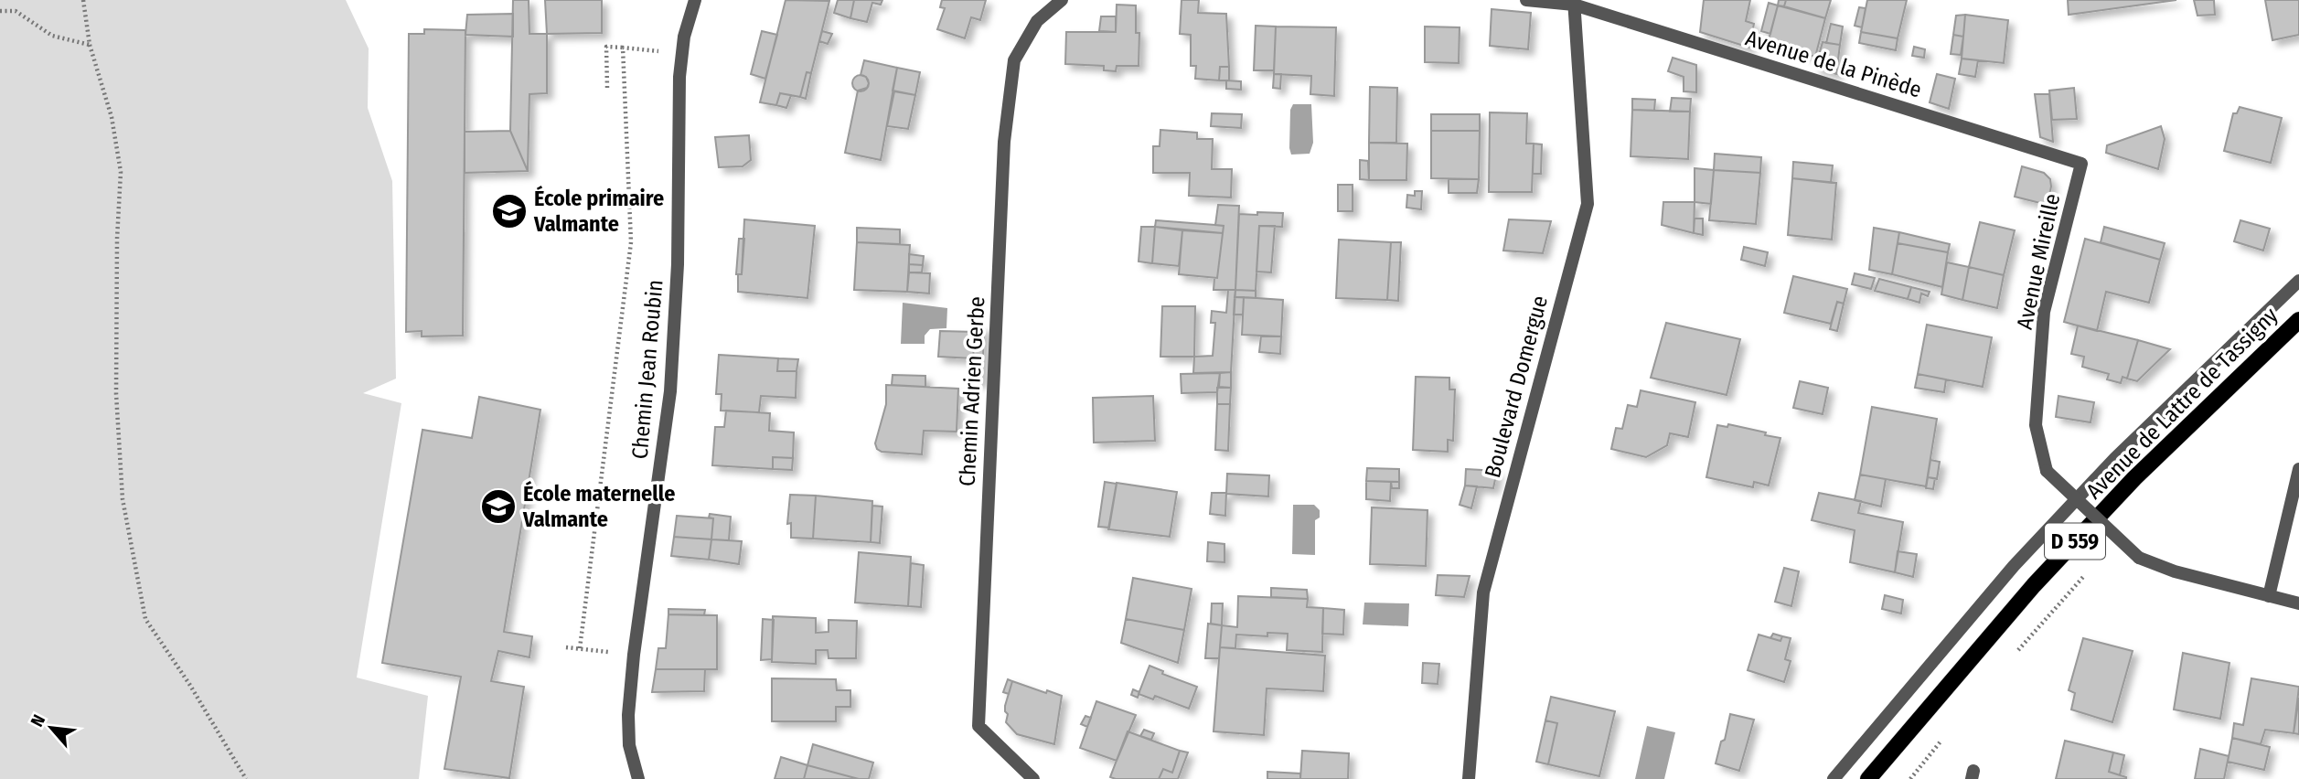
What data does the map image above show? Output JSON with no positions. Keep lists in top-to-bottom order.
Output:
{
  "streets": {
    "main road": ["Avenue de Lattre de Tassigny", "D 559"],
    "street": [
      "Avenue de la Pinède",
      "Avenue Mireille",
      "Chemin Jean Roubin",
      "Boulevard Domergue",
      "Chemin Adrien Gerbe"
    ]
  },
  "crossings": [
    ["Avenue de la Pinède", "Avenue Mireille"],
    ["Avenue de la Pinède", "Boulevard Domergue"]
  ],
  "places": {
    "school or university": ["École primaire Valmante", "École maternelle Valmante"]
  },
  "north": "top left"
}
